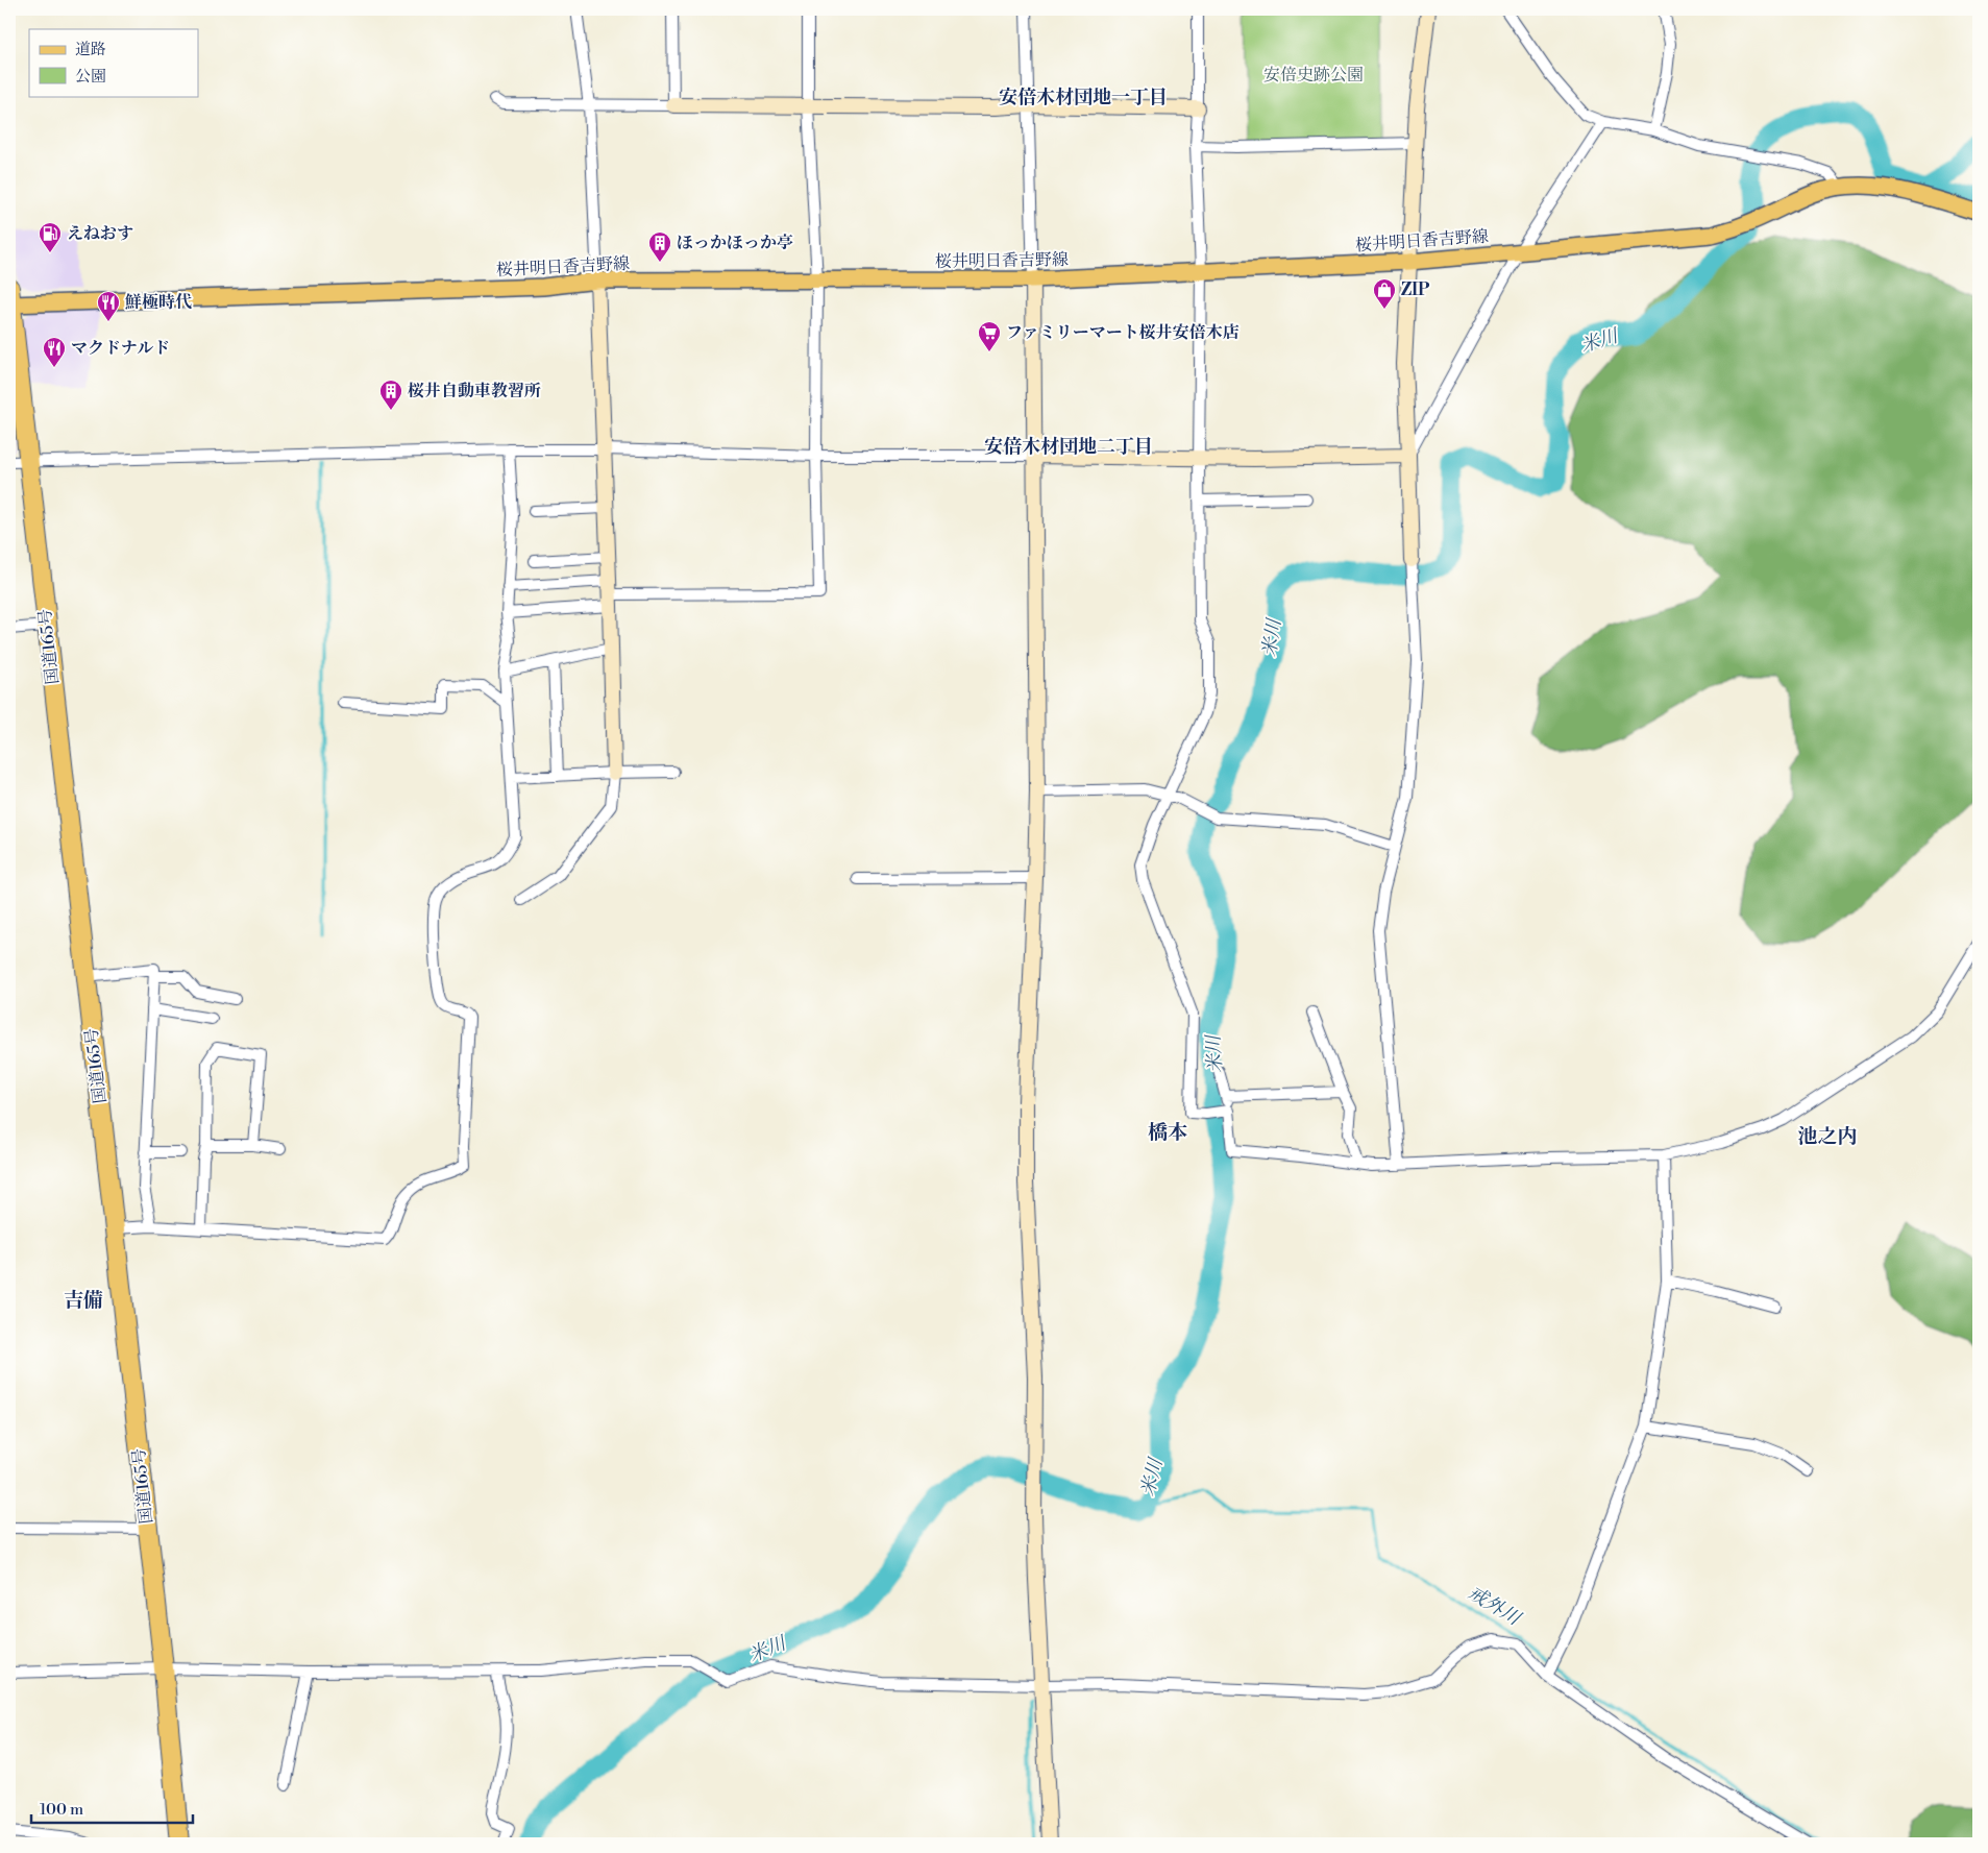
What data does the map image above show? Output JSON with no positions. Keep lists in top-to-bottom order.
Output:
{
  "streets": {
    "highway": ["国道165号"],
    "main road": ["桜井明日香吉野線"]
  },
  "crossings": [
    ["桜井明日香吉野線", "国道165号"]
  ],
  "districts": [
    "安倍木材団地一丁目",
    "安倍木材団地二丁目",
    "橋本",
    "池之内",
    "吉備"
  ],
  "water": ["米川", "戒外川"],
  "parks": ["安倍史跡公園"],
  "places": {
    "fuel station": ["えねおす"],
    "building": ["ほっかほっか亭", "桜井自動車教習所"],
    "shop": ["ZIP"],
    "restaurant": ["鮮極時代", "マクドナルド"],
    "supermarket": ["ファミリーマート桜井安倍木店"]
  },
  "legend": ["道路", "公園"],
  "scale_bar": "100 m"
}
